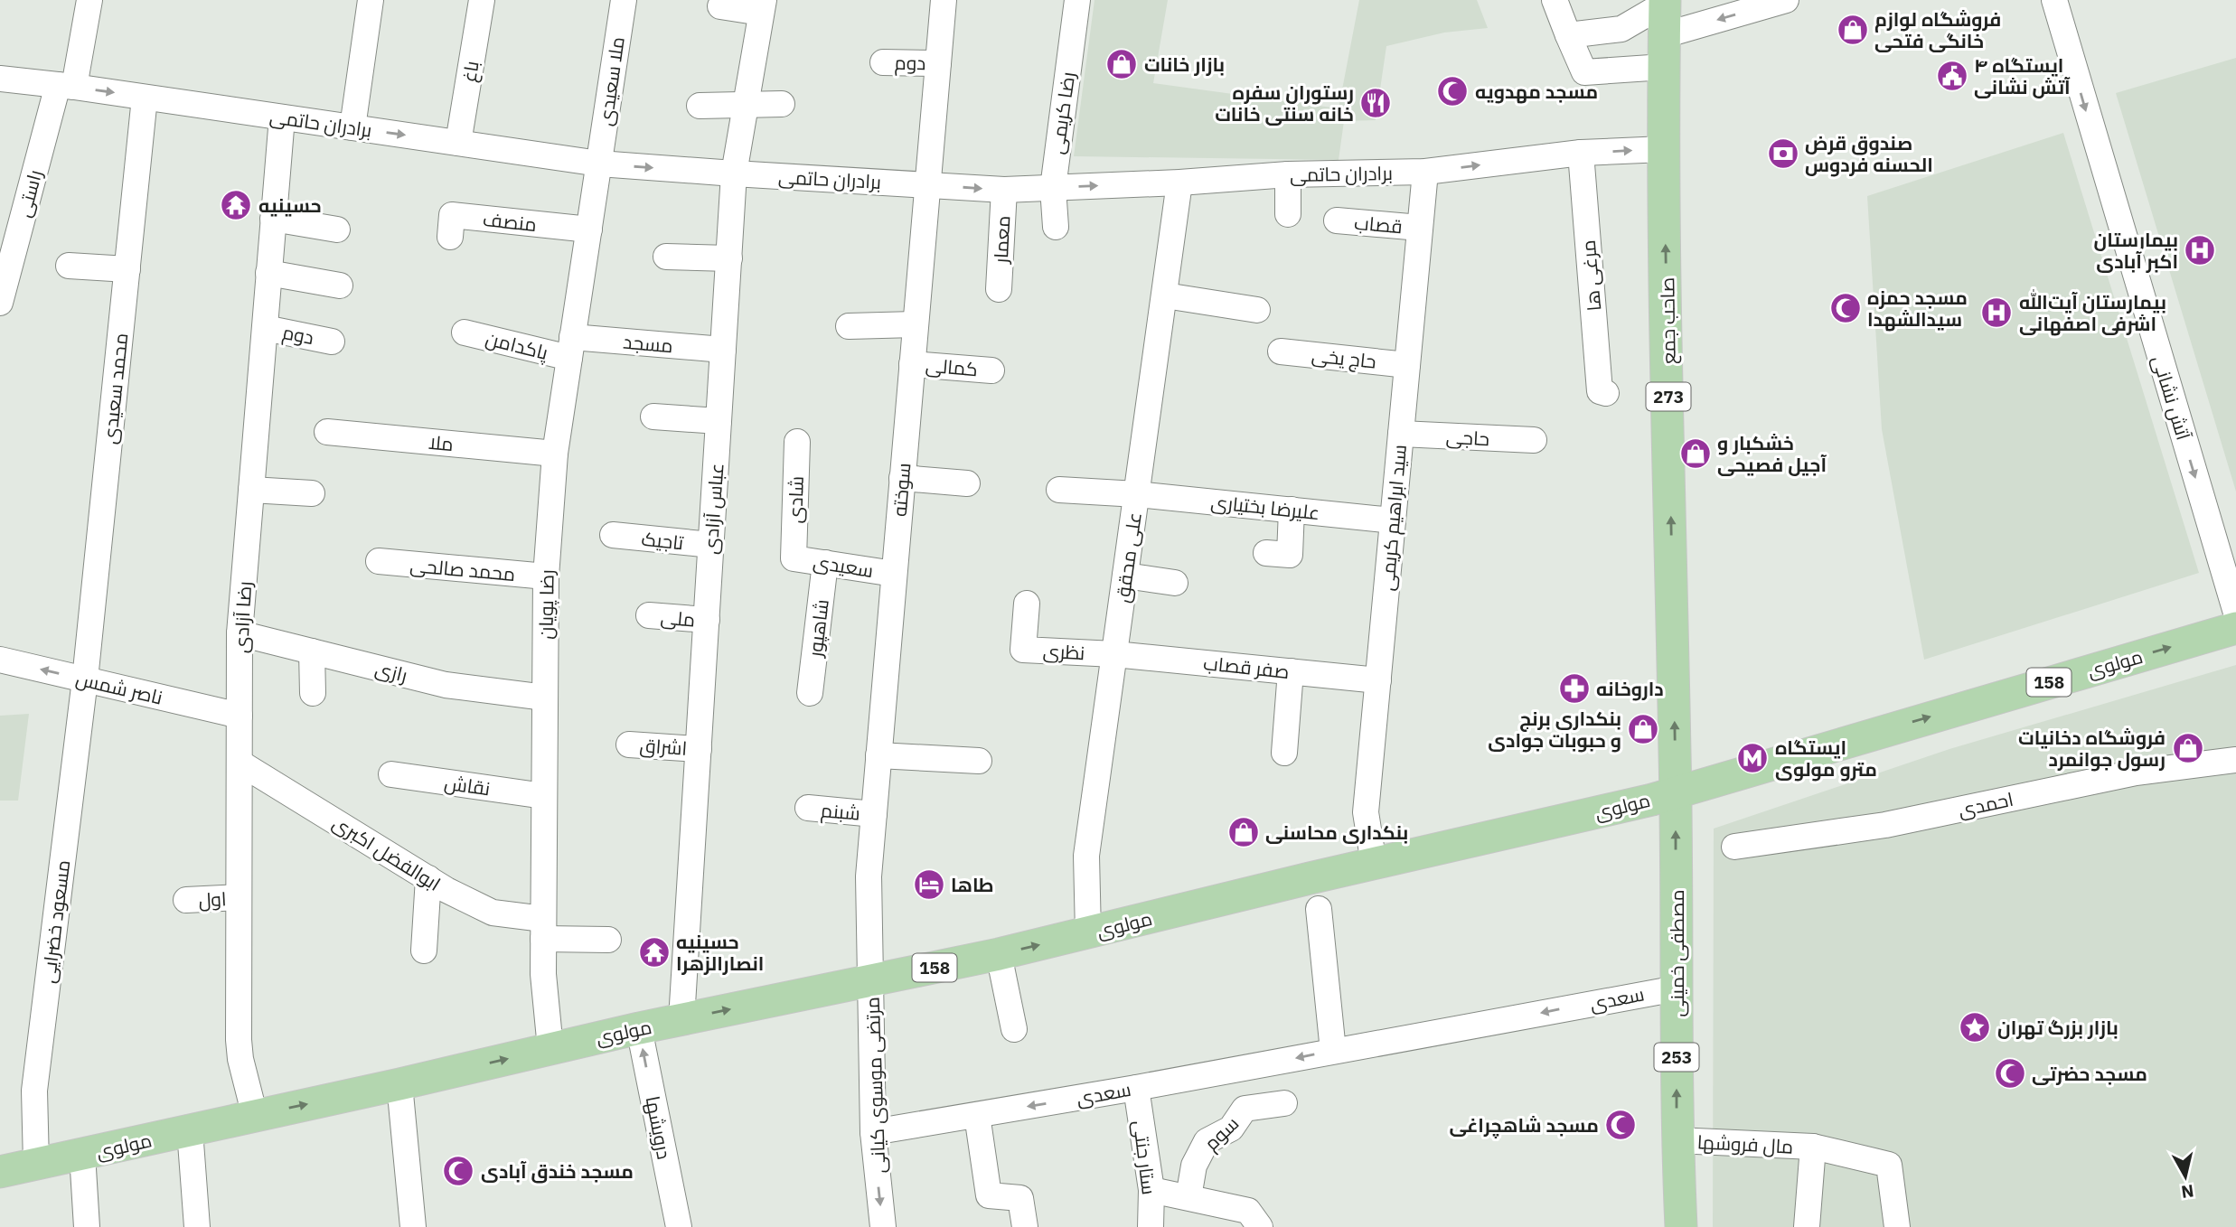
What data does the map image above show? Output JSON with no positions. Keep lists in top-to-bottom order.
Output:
{
  "streets": {
    "main road": [
      "صاحب جمع",
      "273",
      "مولوی",
      "158",
      "مصطفی خمینی",
      "253"
    ],
    "street": [
      "دوم",
      "باغ",
      "ملا سعیدی",
      "رضا کریمی",
      "برادران حاتمی",
      "راستی",
      "منصف",
      "قصاب",
      "معمار",
      "مرغی ها",
      "مسجد",
      "پاکدامن",
      "حاج یخی",
      "کمالی",
      "محمد سعیدی",
      "آتش نشانی",
      "حاجی",
      "ملا",
      "سوخته",
      "شادی",
      "علیرضا بختیاری",
      "عباس آزادی",
      "سید ابراهیم کریمی",
      "تاجیک",
      "علی محقق",
      "سعیدی",
      "محمد صالحی",
      "رضا پویان",
      "رضا آزادی",
      "ملی",
      "شاهپور",
      "نظری",
      "صفر قصاب",
      "رازی",
      "ناصر شمس",
      "اشراق",
      "نقاش",
      "احمدی",
      "شبنم",
      "ابوالفضل اکبری",
      "اول",
      "مسعود خضرایی",
      "سعدی",
      "مرتضی موسوی کیانی",
      "درویشها",
      "سوم",
      "مال فروشها",
      "ستار جنتی"
    ]
  },
  "crossings": [
    ["دوم", "سوخته"],
    ["دوم", "رضا آزادی"],
    ["باغ", "برادران حاتمی"],
    ["ملا سعیدی", "برادران حاتمی"],
    ["ملا سعیدی", "رضا پویان"],
    ["رضا کریمی", "برادران حاتمی"],
    ["برادران حاتمی", "راستی"],
    ["برادران حاتمی", "معمار"],
    ["برادران حاتمی", "مرغی ها"],
    ["برادران حاتمی", "صاحب جمع"],
    ["برادران حاتمی", "محمد سعیدی"],
    ["برادران حاتمی", "سوخته"],
    ["برادران حاتمی", "عباس آزادی"],
    ["برادران حاتمی", "سید ابراهیم کریمی"],
    ["برادران حاتمی", "علی محقق"],
    ["برادران حاتمی", "رضا پویان"],
    ["برادران حاتمی", "رضا آزادی"],
    ["منصف", "رضا پویان"],
    ["قصاب", "سید ابراهیم کریمی"],
    ["صاحب جمع", "مولوی"],
    ["صاحب جمع", "مصطفی خمینی"],
    ["مسجد", "پاکدامن"],
    ["مسجد", "عباس آزادی"],
    ["مسجد", "رضا پویان"],
    ["پاکدامن", "رضا پویان"],
    ["حاج یخی", "سید ابراهیم کریمی"],
    ["کمالی", "سوخته"],
    ["محمد سعیدی", "ناصر شمس"],
    ["محمد سعیدی", "مسعود خضرایی"],
    ["حاجی", "سید ابراهیم کریمی"],
    ["ملا", "رضا پویان"],
    ["سوخته", "سعیدی"],
    ["سوخته", "مولوی"],
    ["سوخته", "شبنم"],
    ["سوخته", "مرتضی موسوی کیانی"],
    ["شادی", "سعیدی"],
    ["علیرضا بختیاری", "سید ابراهیم کریمی"],
    ["علیرضا بختیاری", "علی محقق"],
    ["عباس آزادی", "تاجیک"],
    ["عباس آزادی", "ملی"],
    ["عباس آزادی", "مولوی"],
    ["عباس آزادی", "اشراق"],
    ["سید ابراهیم کریمی", "مولوی"],
    ["سید ابراهیم کریمی", "صفر قصاب"],
    ["علی محقق", "نظری"],
    ["علی محقق", "مولوی"],
    ["علی محقق", "صفر قصاب"],
    ["سعیدی", "شاهپور"],
    ["محمد صالحی", "رضا پویان"],
    ["رضا پویان", "مولوی"],
    ["رضا پویان", "رازی"],
    ["رضا پویان", "نقاش"],
    ["رضا پویان", "ابوالفضل اکبری"],
    ["رضا آزادی", "مولوی"],
    ["رضا آزادی", "رازی"],
    ["رضا آزادی", "ناصر شمس"],
    ["رضا آزادی", "ابوالفضل اکبری"],
    ["رضا آزادی", "اول"],
    ["نظری", "صفر قصاب"],
    ["مولوی", "مسعود خضرایی"],
    ["مولوی", "مصطفی خمینی"],
    ["مولوی", "مرتضی موسوی کیانی"],
    ["مولوی", "درویشها"],
    ["ناصر شمس", "مسعود خضرایی"],
    ["مصطفی خمینی", "سعدی"],
    ["مصطفی خمینی", "مال فروشها"],
    ["سعدی", "مرتضی موسوی کیانی"],
    ["سعدی", "ستار جنتی"]
  ],
  "one_way": [
    "صاحب جمع",
    "آتش نشانی",
    "مولوی",
    "ناصر شمس",
    "مصطفی خمینی",
    "سعدی",
    "مرتضی موسوی کیانی",
    "درویشها"
  ],
  "places": {
    "shop": [
      "فروشگاه لوازم خانگی فتحی",
      "بازار خانات",
      "خشکبار و آجیل فصیحی",
      "بنکداری برنج و حبوبات جوادی",
      "فروشگاه دخانیات رسول جوانمرد",
      "بنکداری محاسنی"
    ],
    "public building": ["ایستگاه ۴ آتش نشانی"],
    "mosque": [
      "مسجد مهدویه",
      "مسجد حمزه سیدالشهدا",
      "مسجد حضرتی",
      "مسجد شاهچراغی",
      "مسجد خندق آبادی"
    ],
    "restaurant": ["رستوران سفره خانه سنتی خانات"],
    "bank": ["صندوق قرض الحسنه فردوس"],
    "temple": ["حسینیه", "حسینیه انصارالزهرا"],
    "hospital": ["بیمارستان اکبر آبادی", "بیمارستان آیت‌الله اشرفی اصفهانی"],
    "pharmacy": ["داروخانه"],
    "metro station": ["ایستگاه مترو مولوی"],
    "hotel": ["طاها"],
    "place": ["بازار بزرگ تهران"]
  },
  "north": "bottom"
}
